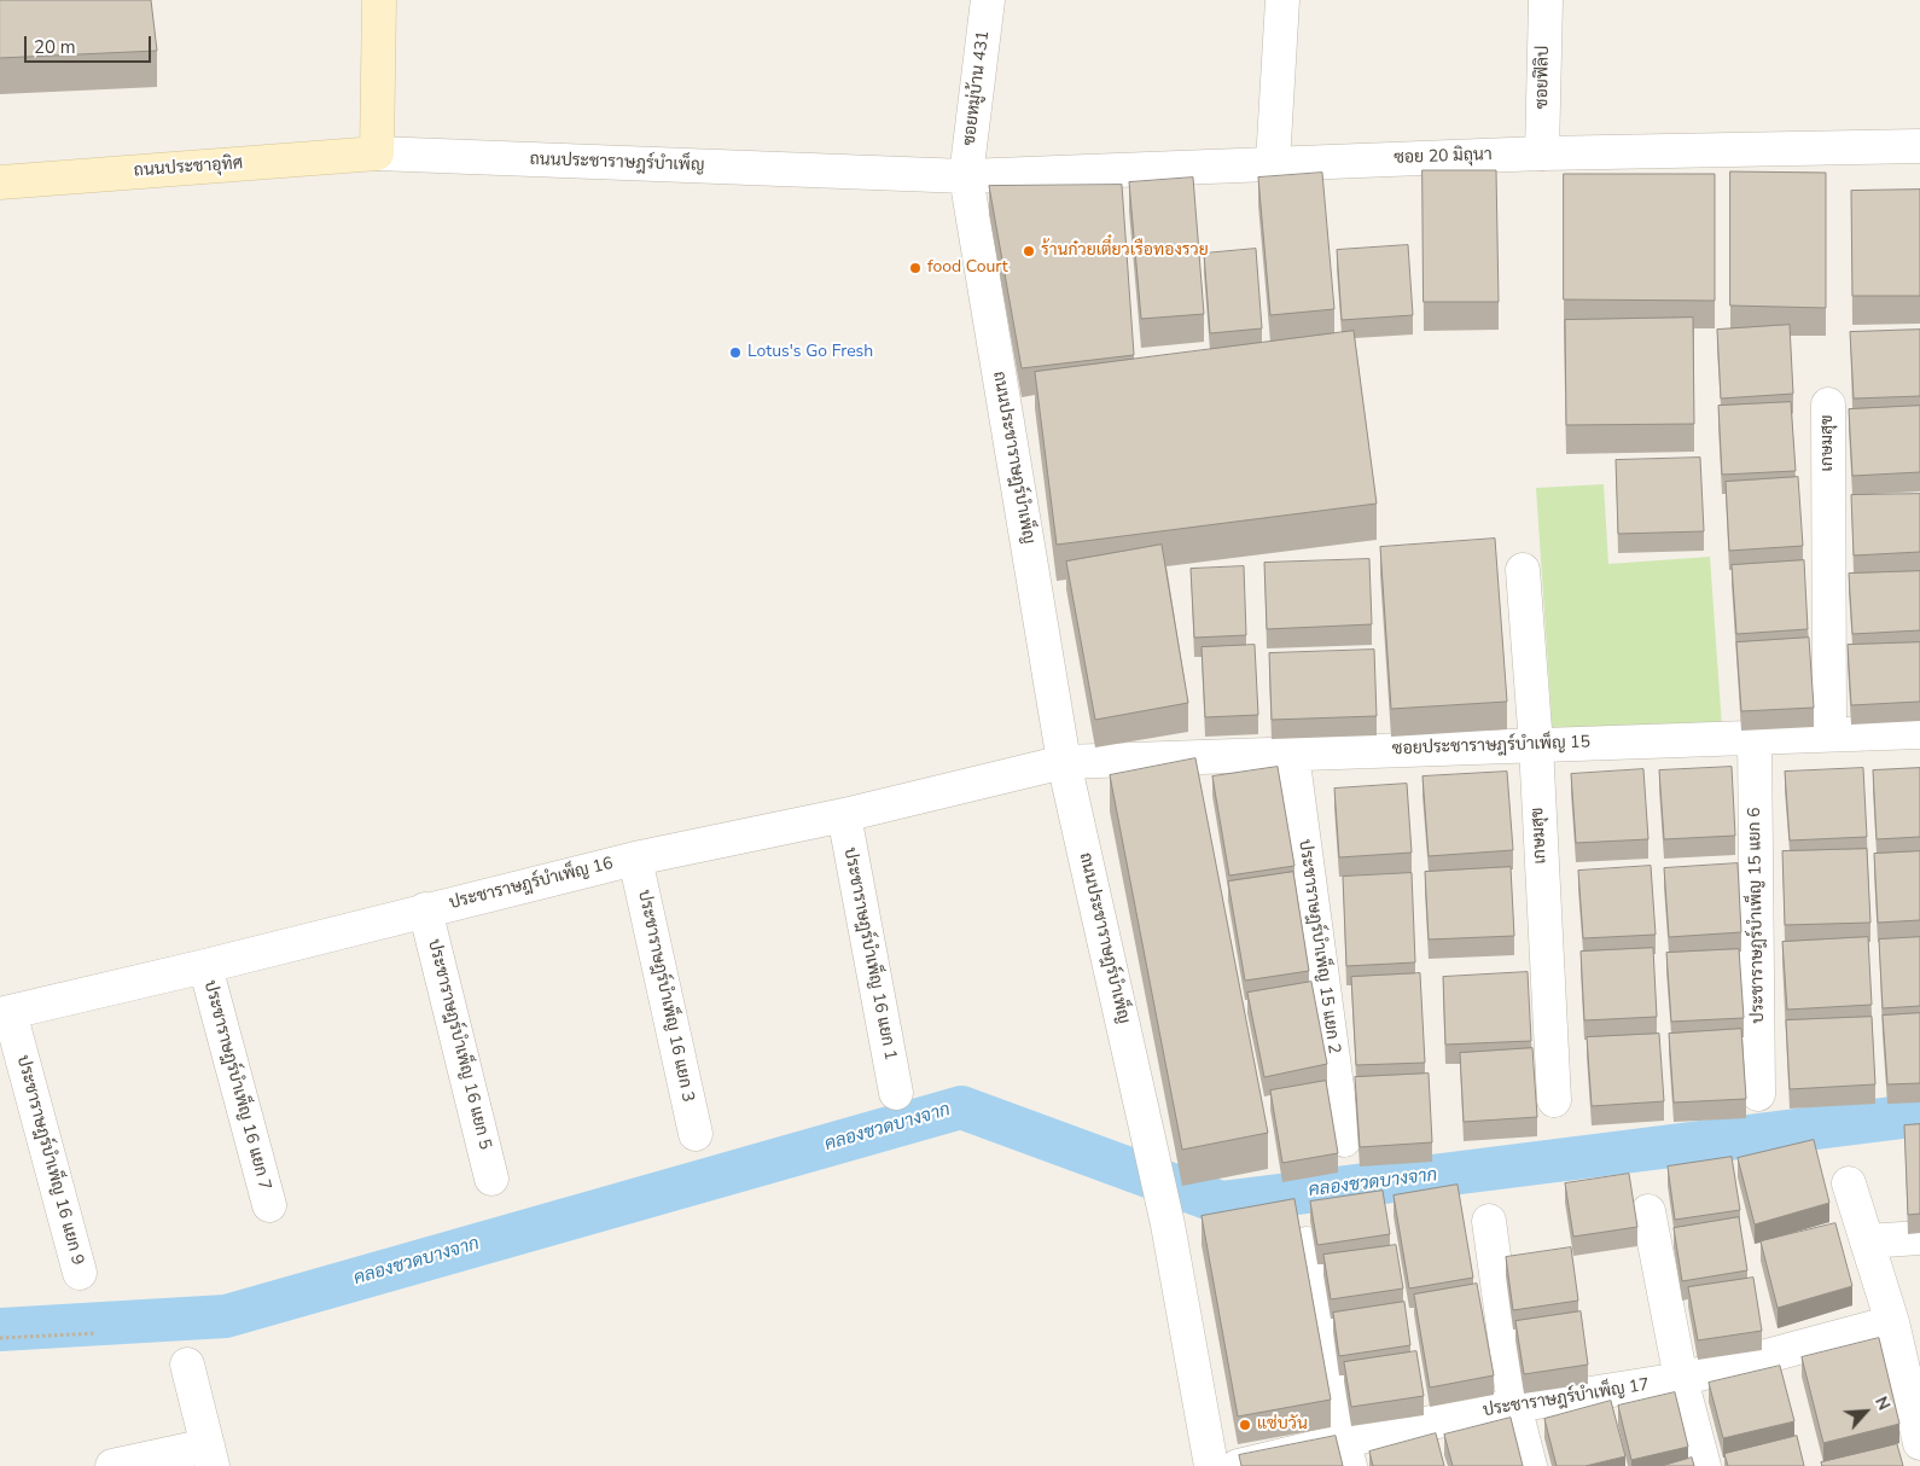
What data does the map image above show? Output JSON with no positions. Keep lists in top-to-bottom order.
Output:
{
  "streets": {
    "main road": ["ถนนประชาอุทิศ"],
    "street": [
      "ซอยฟิลิป",
      "ซอยหมู่บ้าน 431",
      "ซอย 20 มิถุนา",
      "ถนนประชาราษฎร์บำเพ็ญ",
      "เกษมสุข",
      "ซอยประชาราษฎร์บำเพ็ญ 15",
      "ประชาราษฎร์บำเพ็ญ 16",
      "ประชาราษฎร์บำเพ็ญ 15 แยก 6",
      "ประชาราษฎร์บำเพ็ญ 15 แยก 2",
      "ประชาราษฎร์บำเพ็ญ 16 แยก 1",
      "ประชาราษฎร์บำเพ็ญ 16 แยก 3",
      "ประชาราษฎร์บำเพ็ญ 16 แยก 5",
      "ประชาราษฎร์บำเพ็ญ 16 แยก 7",
      "ประชาราษฎร์บำเพ็ญ 16 แยก 9",
      "ประชาราษฎร์บำเพ็ญ 17"
    ]
  },
  "crossings": [
    ["ซอยฟิลิป", "ซอย 20 มิถุนา"],
    ["ซอยหมู่บ้าน 431", "ซอย 20 มิถุนา"],
    ["ซอยหมู่บ้าน 431", "ถนนประชาราษฎร์บำเพ็ญ"],
    ["ซอย 20 มิถุนา", "ถนนประชาราษฎร์บำเพ็ญ"],
    ["ถนนประชาราษฎร์บำเพ็ญ", "ถนนประชาอุทิศ"],
    ["ถนนประชาราษฎร์บำเพ็ญ", "ซอยประชาราษฎร์บำเพ็ญ 15"],
    ["ถนนประชาราษฎร์บำเพ็ญ", "ประชาราษฎร์บำเพ็ญ 16"],
    ["เกษมสุข", "ซอยประชาราษฎร์บำเพ็ญ 15"],
    ["ซอยประชาราษฎร์บำเพ็ญ 15", "ประชาราษฎร์บำเพ็ญ 16"],
    ["ซอยประชาราษฎร์บำเพ็ญ 15", "ประชาราษฎร์บำเพ็ญ 15 แยก 6"],
    ["ซอยประชาราษฎร์บำเพ็ญ 15", "ประชาราษฎร์บำเพ็ญ 15 แยก 2"],
    ["ประชาราษฎร์บำเพ็ญ 16", "ประชาราษฎร์บำเพ็ญ 16 แยก 1"],
    ["ประชาราษฎร์บำเพ็ญ 16", "ประชาราษฎร์บำเพ็ญ 16 แยก 3"],
    ["ประชาราษฎร์บำเพ็ญ 16", "ประชาราษฎร์บำเพ็ญ 16 แยก 5"],
    ["ประชาราษฎร์บำเพ็ญ 16", "ประชาราษฎร์บำเพ็ญ 16 แยก 7"],
    ["ประชาราษฎร์บำเพ็ญ 16", "ประชาราษฎร์บำเพ็ญ 16 แยก 9"]
  ],
  "water": ["คลองชวดบางจาก"],
  "places": [
    "ร้านก๋วยเตี๋ยวเรือทองรวย",
    "food Court",
    "Lotus's Go Fresh",
    "แซ่บวัน"
  ],
  "scale_bar": "20 m",
  "north": "top right"
}
